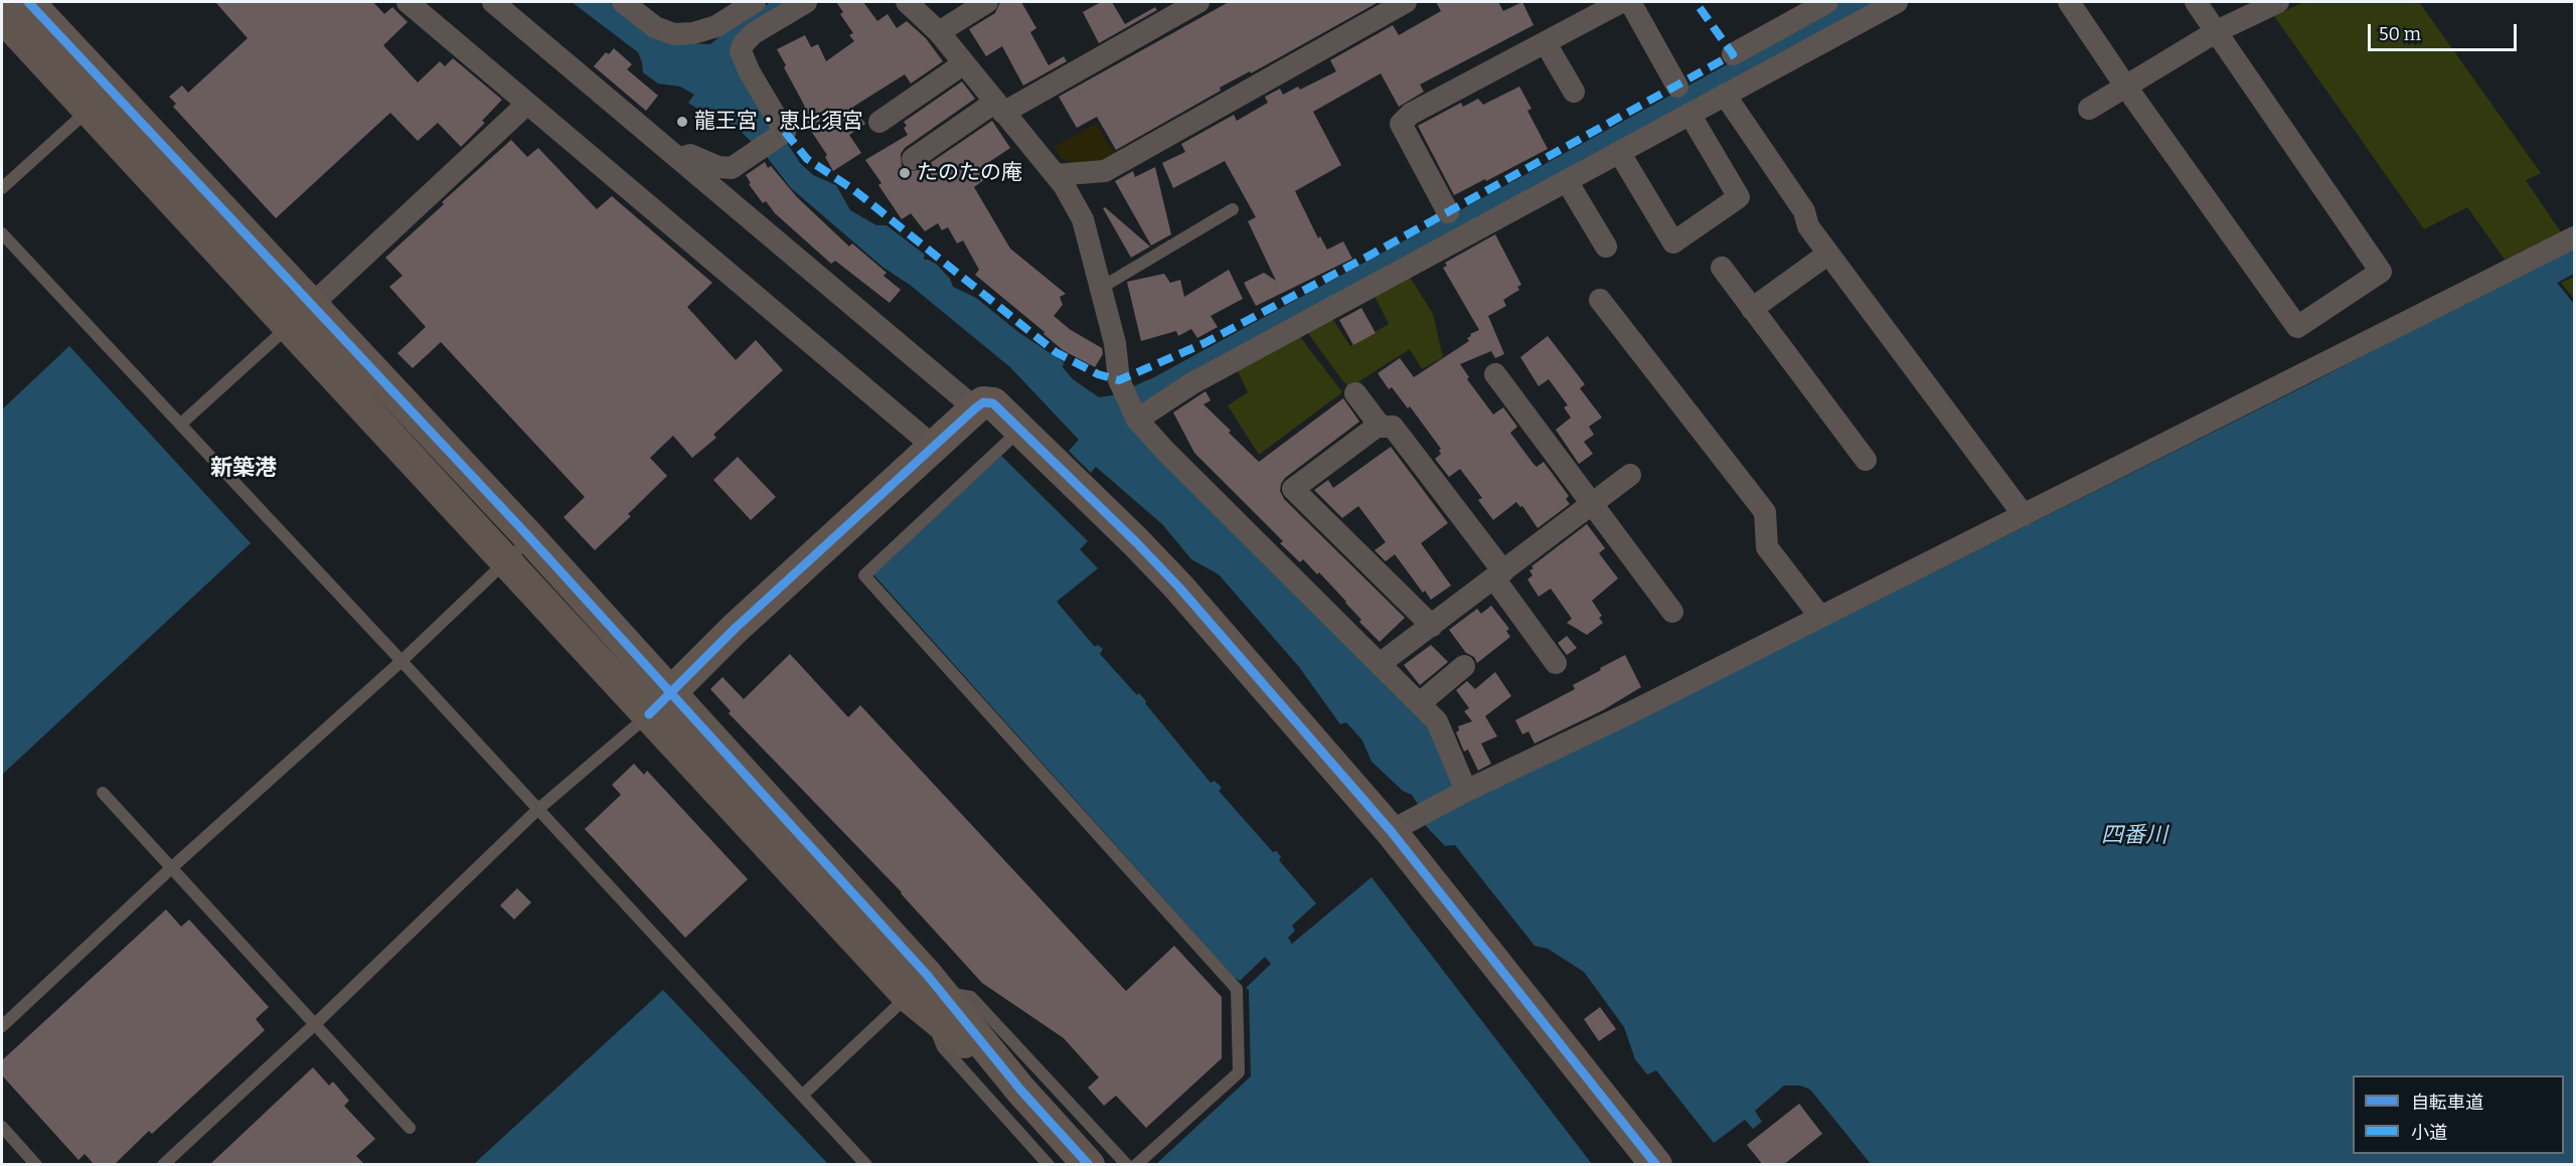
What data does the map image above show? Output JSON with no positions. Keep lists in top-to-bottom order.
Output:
{
  "districts": ["新築港"],
  "water": ["四番川"],
  "places": ["龍王宮・恵比須宮", "たのたの庵"],
  "legend": ["自転車道", "小道"],
  "scale_bar": "50 m"
}
